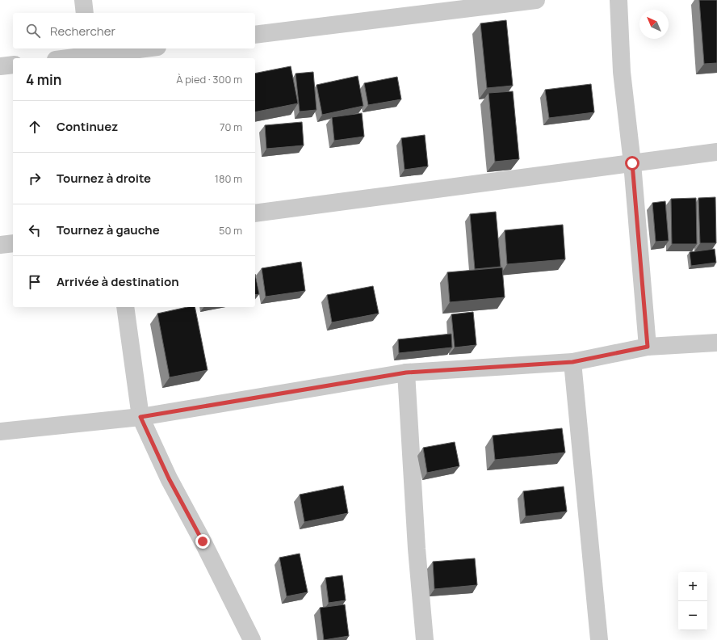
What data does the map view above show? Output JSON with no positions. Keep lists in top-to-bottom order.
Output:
{
  "north": "top left",
  "page": {
    "search": "Rechercher",
    "heading": ["4 min", "À pied · 300 m"],
    "list": [
      ["Continuez", "70 m"],
      ["Tournez à droite", "180 m"],
      ["Tournez à gauche", "50 m"],
      "Arrivée à destination"
    ],
    "map_buttons": ["+", "−"]
  }
}
